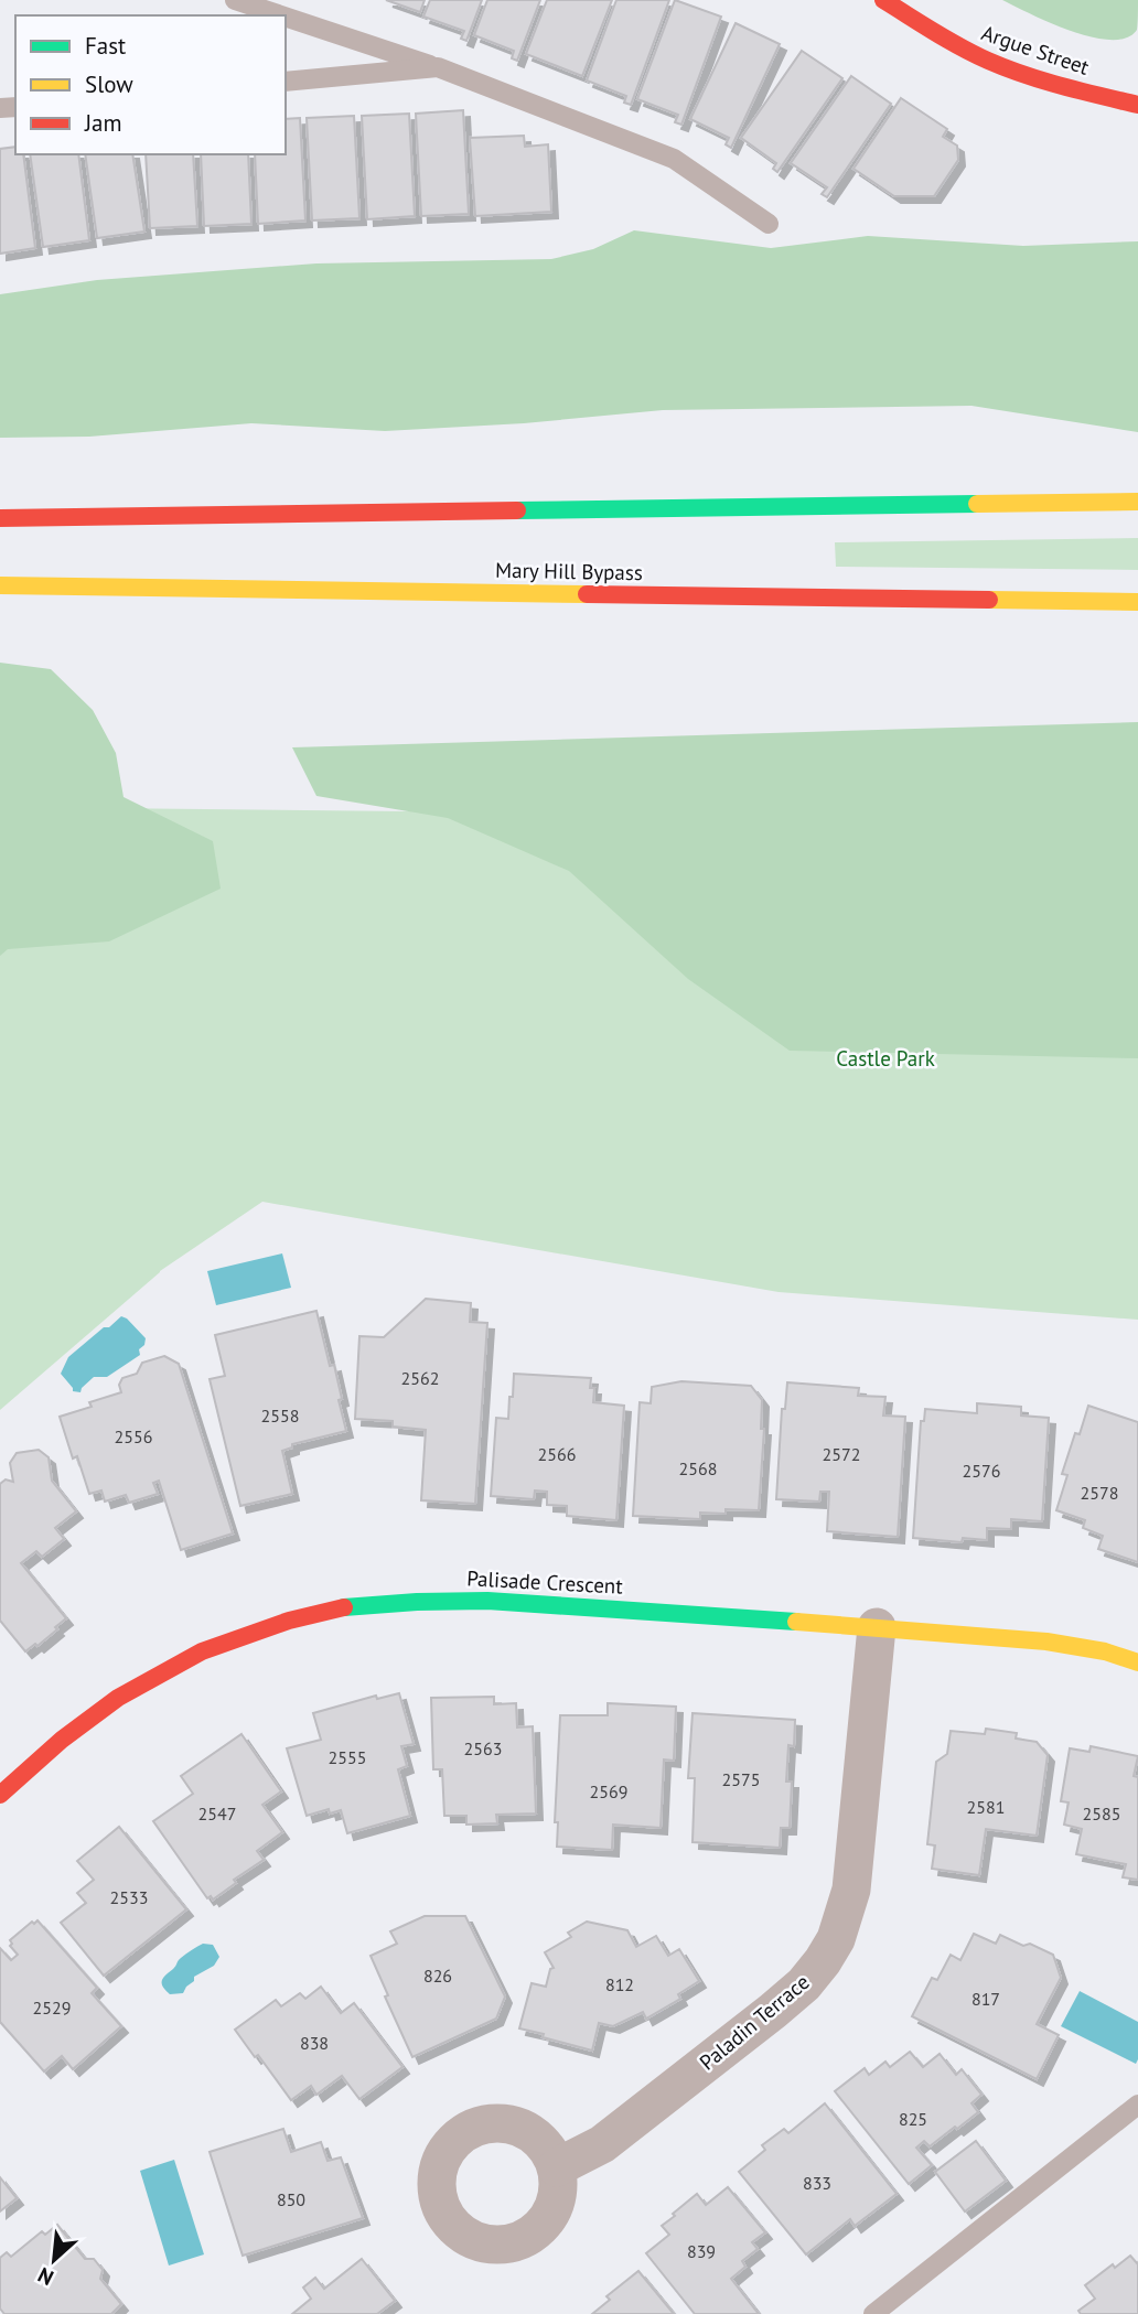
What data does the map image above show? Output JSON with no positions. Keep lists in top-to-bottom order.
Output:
{
  "streets": {
    "main road": ["Argue Street", "Mary Hill Bypass", "Palisade Crescent"],
    "street": ["Paladin Terrace"]
  },
  "crossings": [
    ["Palisade Crescent", "Paladin Terrace"]
  ],
  "parks": ["Castle Park"],
  "house_numbers": [
    "2562",
    "2558",
    "2556",
    "2566",
    "2572",
    "2568",
    "2576",
    "2578",
    "2563",
    "2555",
    "2575",
    "2569",
    "2581",
    "2547",
    "2585",
    "2533",
    "826",
    "812",
    "817",
    "2529",
    "838",
    "825",
    "833",
    "850",
    "839"
  ],
  "legend": ["Fast", "Slow", "Jam"],
  "north": "bottom left"
}
